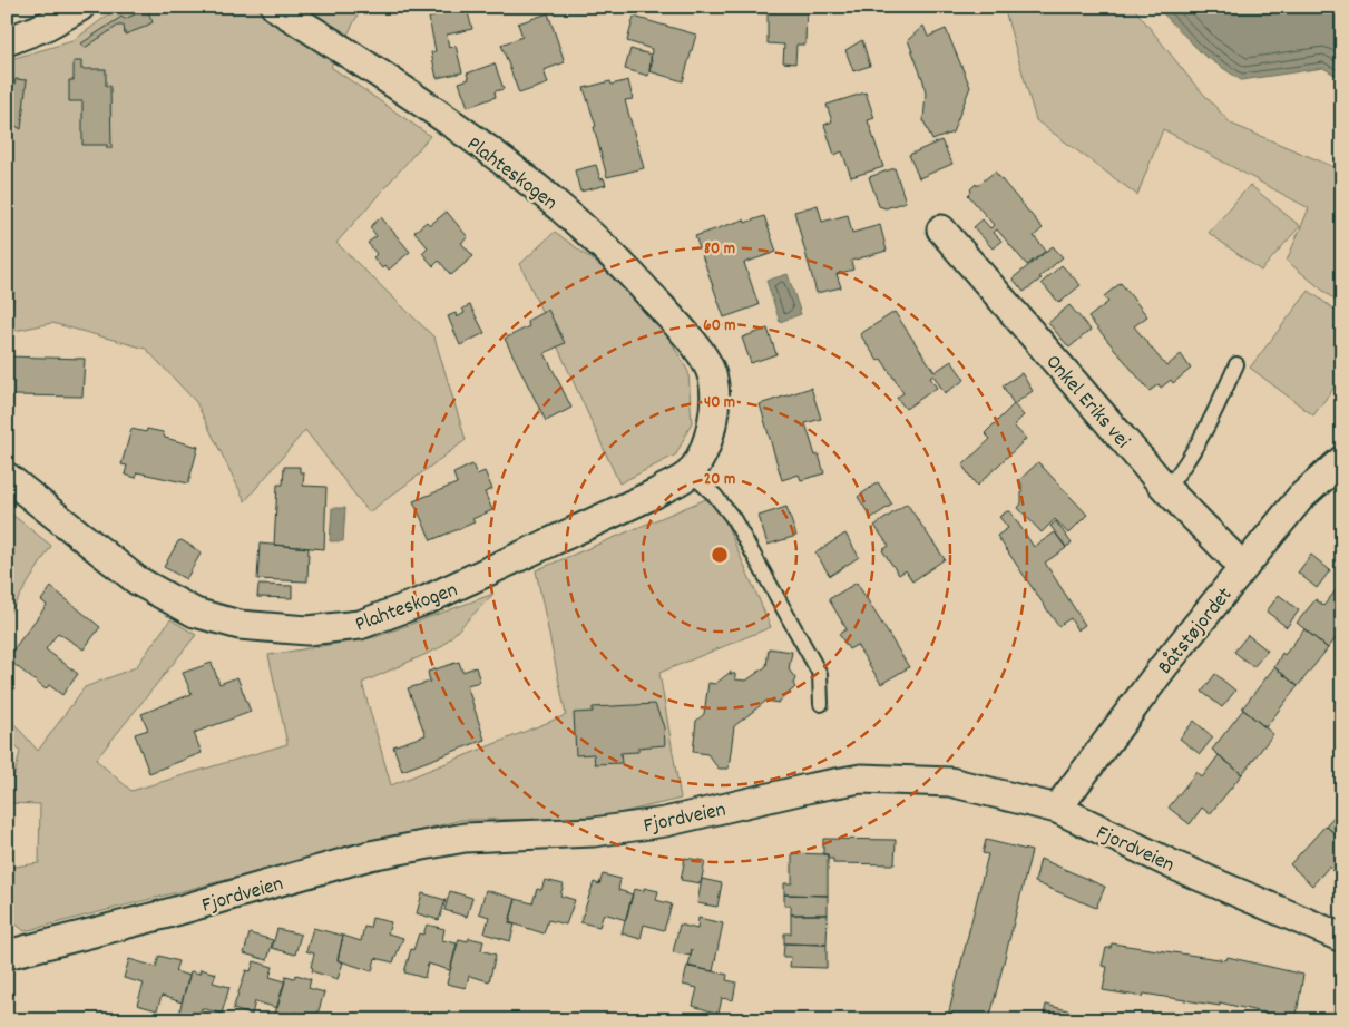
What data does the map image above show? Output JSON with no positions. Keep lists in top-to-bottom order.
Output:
{
  "streets": {
    "street": [
      "Plahteskogen",
      "Onkel Eriks vei",
      "Båtstøjordet",
      "Fjordveien"
    ]
  },
  "crossings": [
    ["Onkel Eriks vei", "Båtstøjordet"],
    ["Båtstøjordet", "Fjordveien"]
  ],
  "rings": [
    "80 m",
    "60 m",
    "40 m",
    "20 m"
  ]
}
